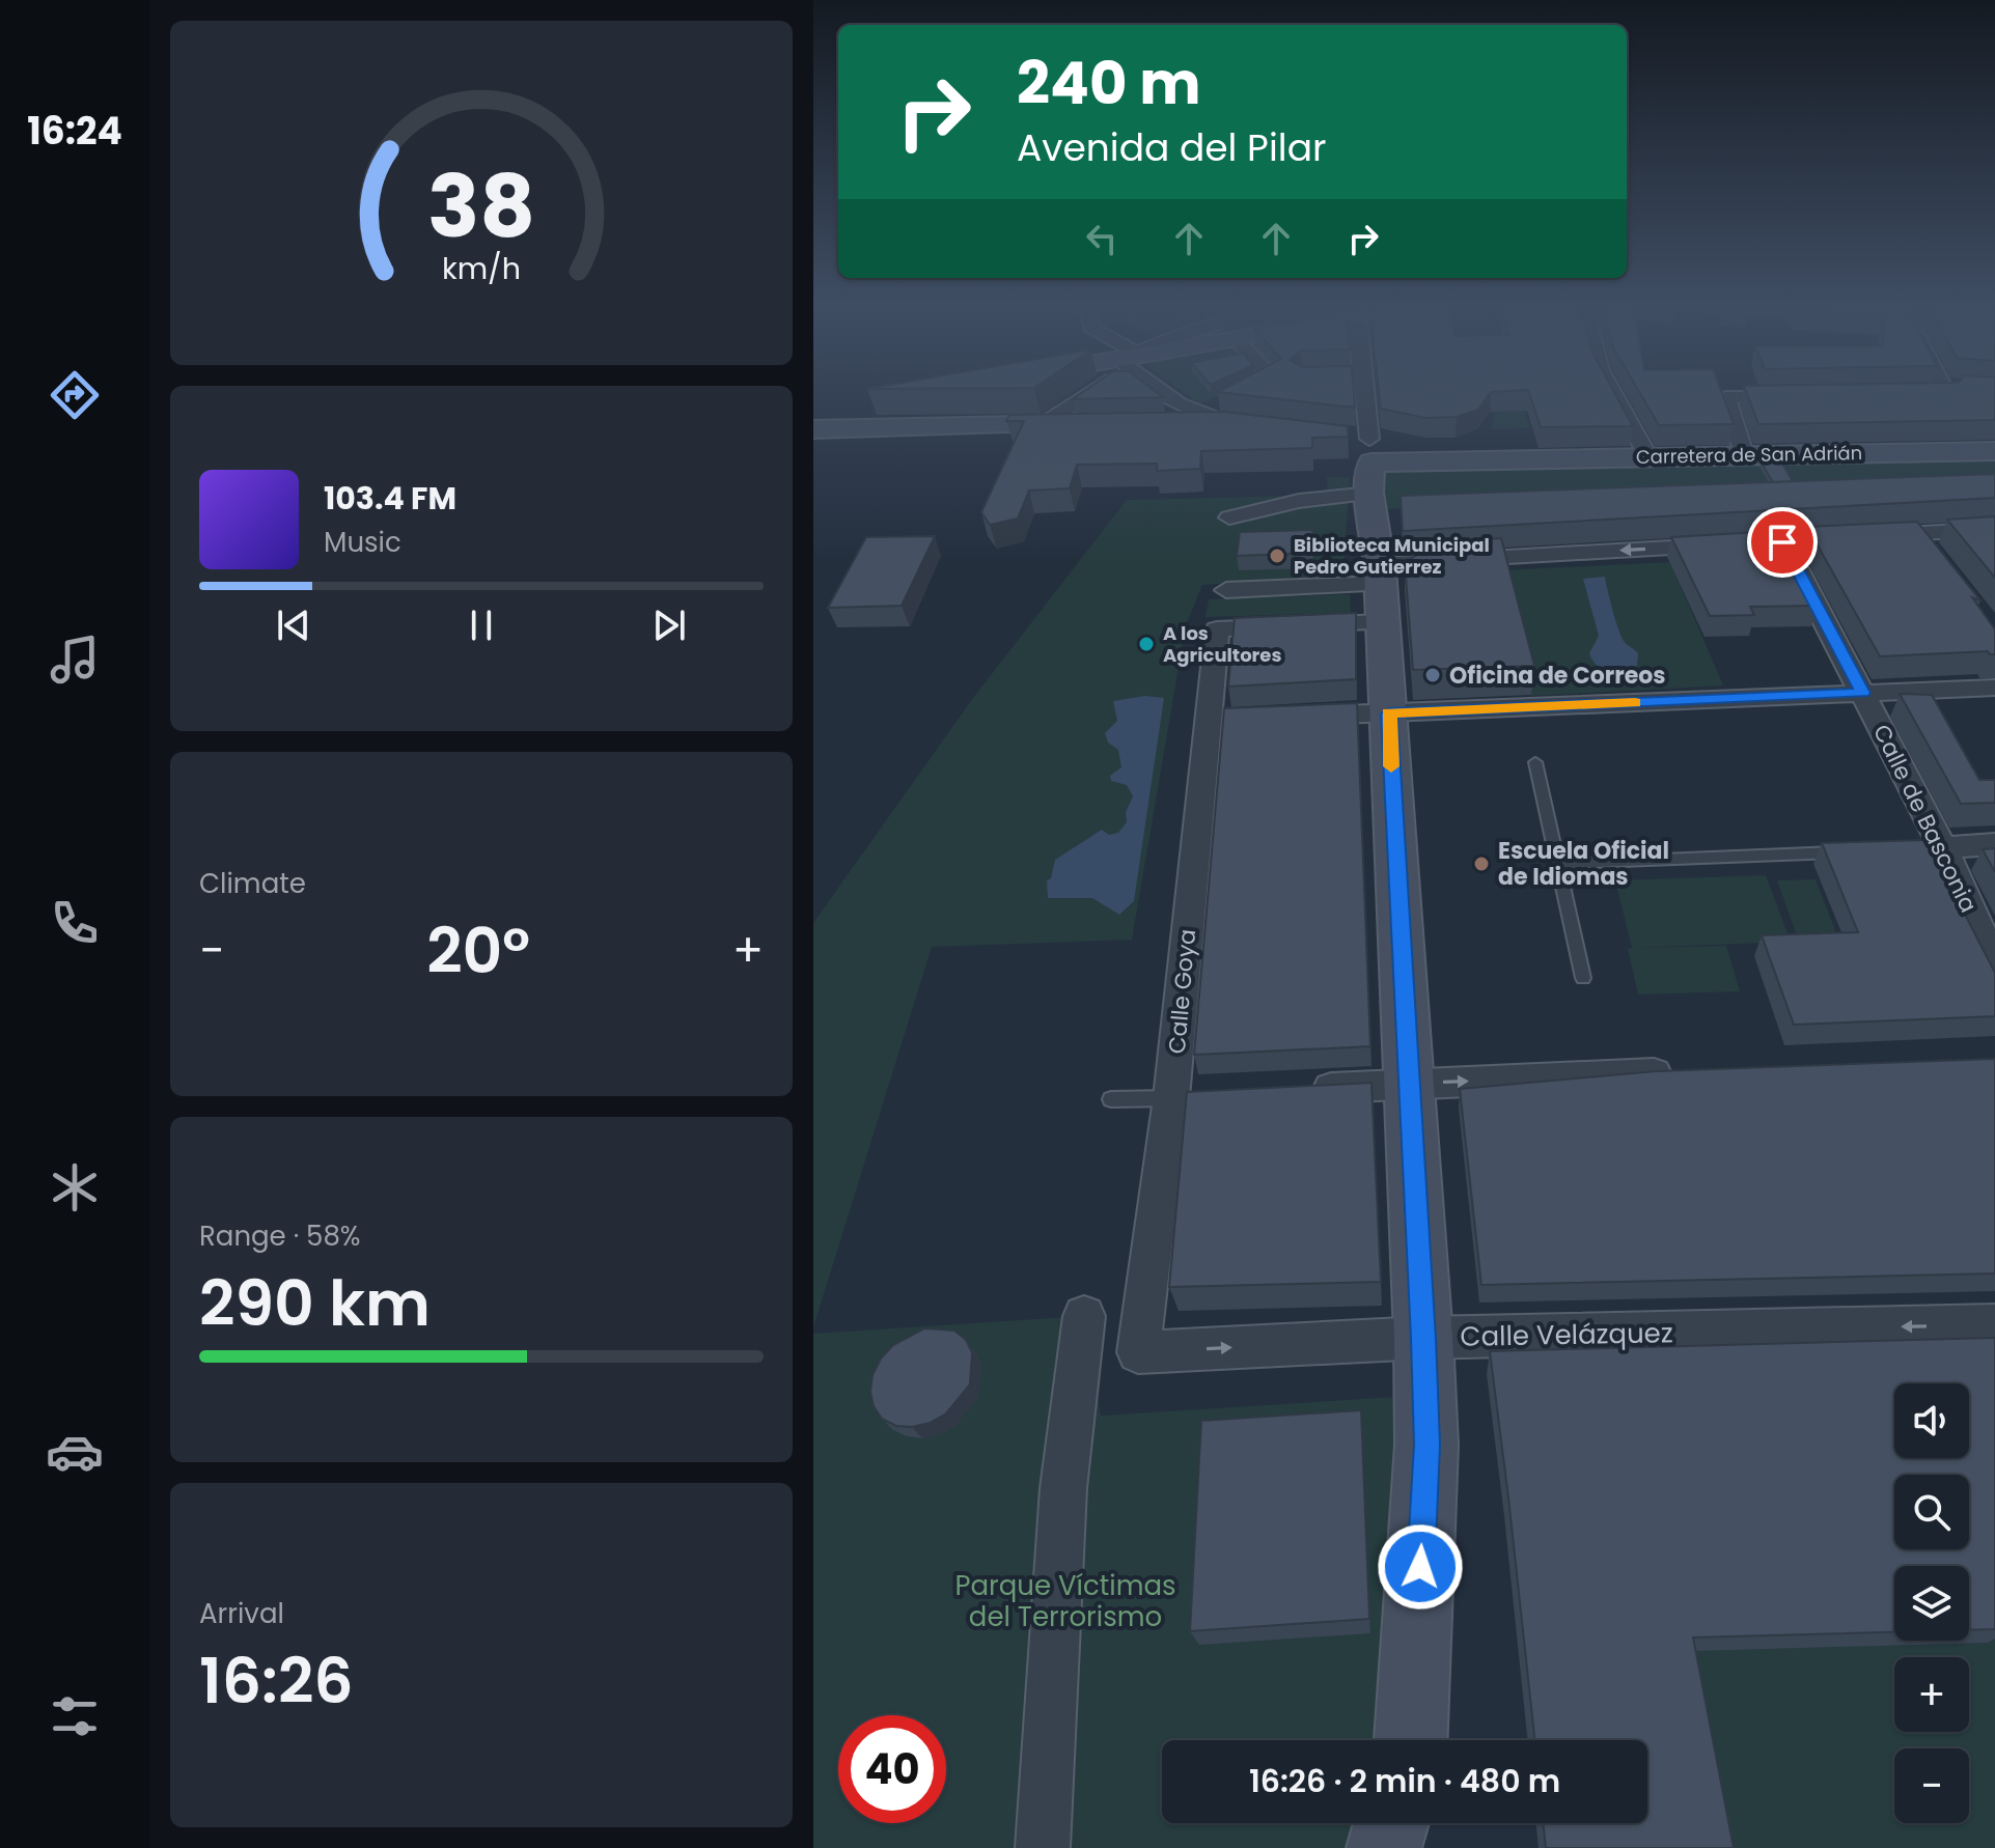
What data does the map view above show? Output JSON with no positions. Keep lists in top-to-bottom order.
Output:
{
  "streets": {
    "street": [
      "Carretera de San Adrián",
      "Calle de Basconia",
      "Calle Goya",
      "Calle Velázquez"
    ]
  },
  "crossings": [
    ["Calle Goya", "Calle Velázquez"]
  ],
  "parks": ["Parque Víctimas del Terrorismo"],
  "places": [
    "Biblioteca Municipal Pedro Gutierrez",
    "A los Agricultores",
    "Oficina de Correos",
    "Escuela Oficial de Idiomas"
  ],
  "page": {
    "tabs": "16:24",
    "turn": ["240 m", "Avenida del Pilar"],
    "song": ["103.4 FM", "Music"],
    "tile": [
      "Climate",
      ["Range · 58%", "290 km"],
      ["Arrival", "16:26"]
    ],
    "heat": ["−", "20°", "+"],
    "map_buttons": ["+", "−"],
    "limit": "40",
    "trip": "16:26 · 2 min · 480 m",
    "gauge": ["38", "km/h"]
  }
}
